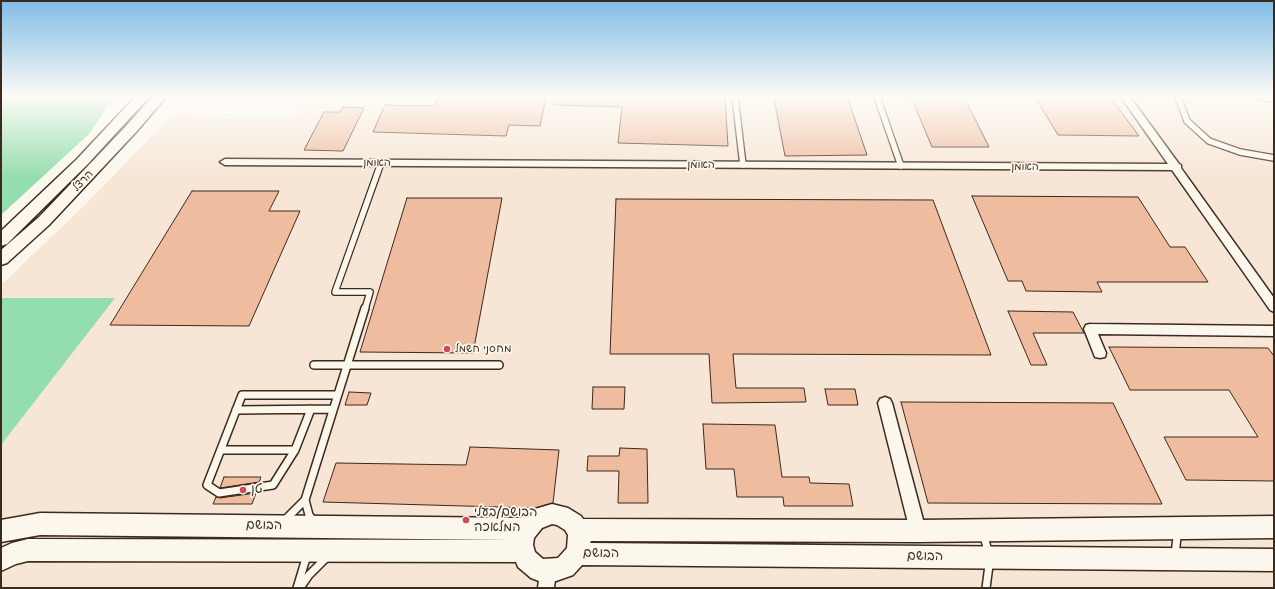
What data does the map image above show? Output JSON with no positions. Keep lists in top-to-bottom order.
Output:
{
  "streets": {
    "street": ["האומן", "הרצל", "הבושם"]
  },
  "places": ["מחסני חשמל", "טן", "הבושם/בעלי המלאכה"]
}
